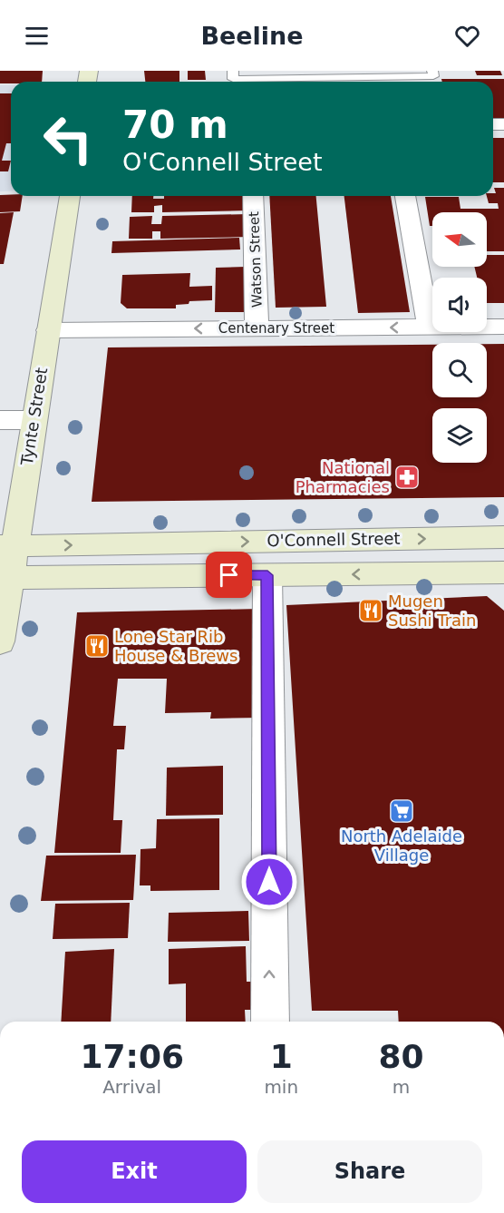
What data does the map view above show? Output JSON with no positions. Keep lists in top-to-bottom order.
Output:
{
  "streets": {
    "main road": ["Tynte Street", "O'Connell Street"],
    "street": ["Watson Street", "Centenary Street"]
  },
  "crossings": [
    ["Watson Street", "Centenary Street"],
    ["Centenary Street", "Tynte Street"],
    ["Tynte Street", "O'Connell Street"]
  ],
  "one_way": ["Centenary Street"],
  "places": {
    "pharmacy": ["National Pharmacies"],
    "restaurant": ["Mugen Sushi Train", "Lone Star Rib House & Brews"],
    "supermarket": ["North Adelaide Village"]
  },
  "north": "left",
  "page": {
    "header": "Beeline",
    "turn": ["70 m", "O'Connell Street"],
    "eta": [
      "17:06",
      "Arrival",
      "1",
      "min",
      "80",
      "m"
    ],
    "buttons": ["Exit", "Share"]
  }
}
